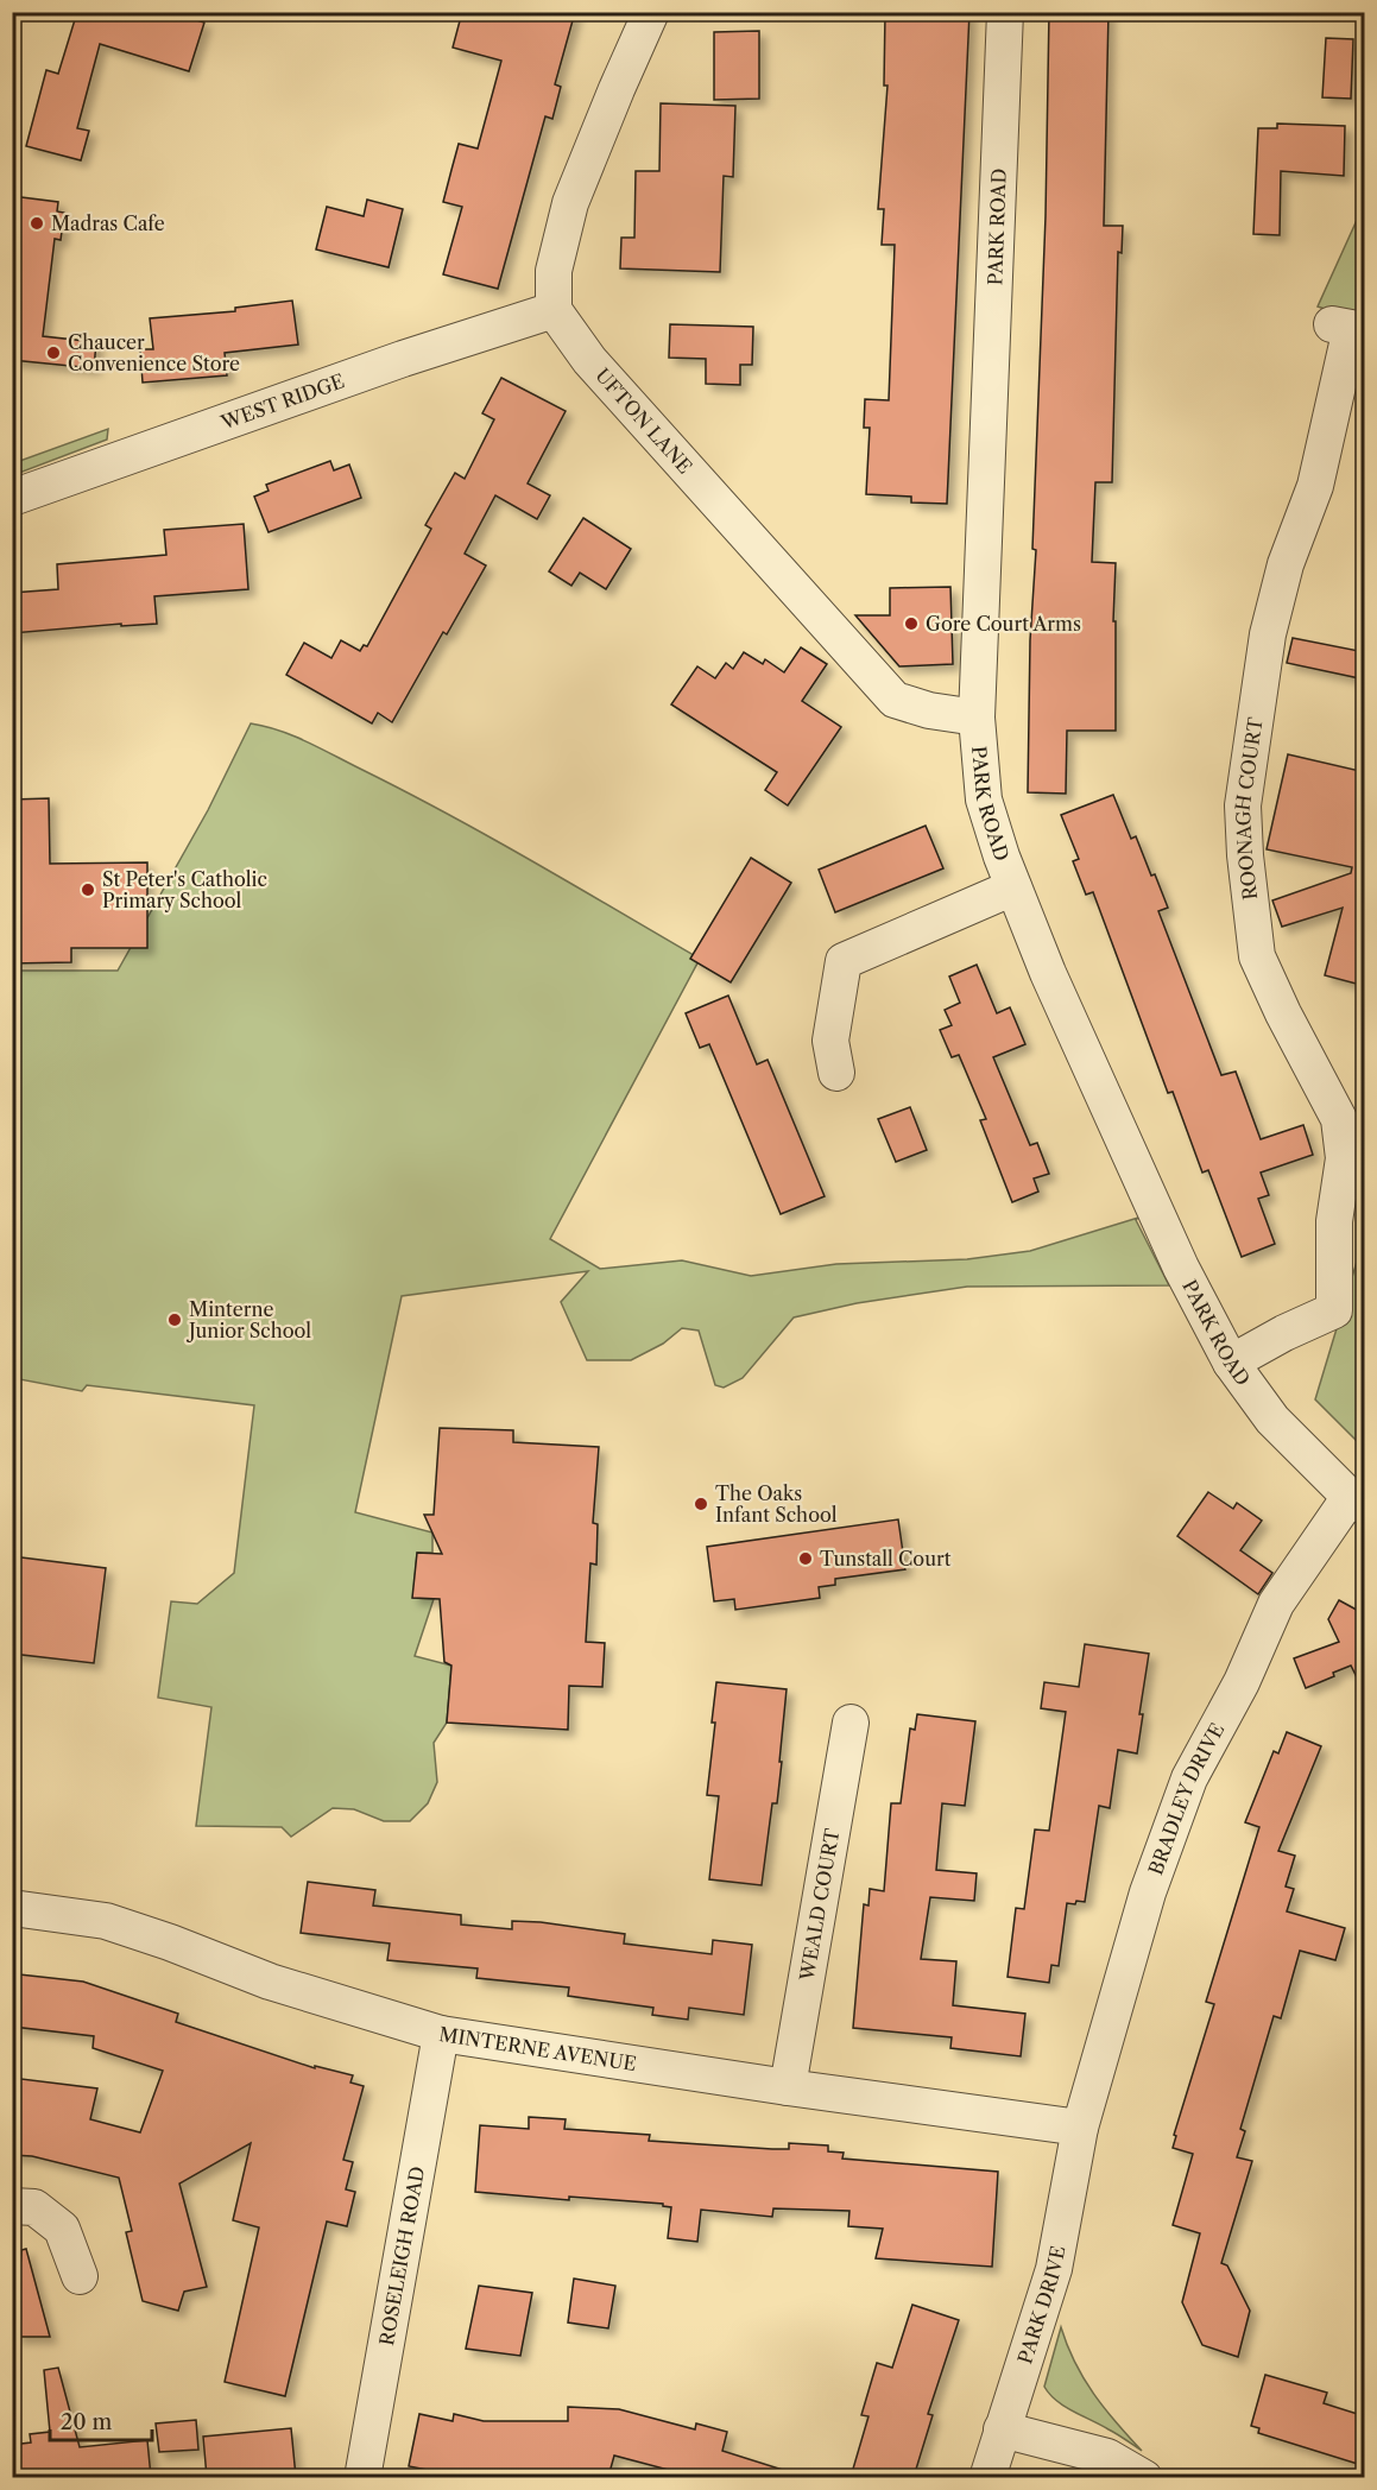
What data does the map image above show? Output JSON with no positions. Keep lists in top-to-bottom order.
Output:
{
  "streets": {
    "street": [
      "PARK ROAD",
      "WEST RIDGE",
      "UFTON LANE",
      "ROONAGH COURT",
      "BRADLEY DRIVE",
      "WEALD COURT",
      "MINTERNE AVENUE",
      "ROSELEIGH ROAD",
      "PARK DRIVE"
    ]
  },
  "crossings": [
    ["PARK ROAD", "UFTON LANE"],
    ["PARK ROAD", "ROONAGH COURT"],
    ["PARK ROAD", "BRADLEY DRIVE"],
    ["WEST RIDGE", "UFTON LANE"],
    ["BRADLEY DRIVE", "MINTERNE AVENUE"],
    ["BRADLEY DRIVE", "PARK DRIVE"],
    ["WEALD COURT", "MINTERNE AVENUE"],
    ["MINTERNE AVENUE", "ROSELEIGH ROAD"],
    ["MINTERNE AVENUE", "PARK DRIVE"]
  ],
  "places": [
    "Madras Cafe",
    "Chaucer Convenience Store",
    "Gore Court Arms",
    "St Peter's Catholic Primary School",
    "Minterne Junior School",
    "The Oaks Infant School",
    "Tunstall Court"
  ],
  "scale_bar": "20 m"
}
